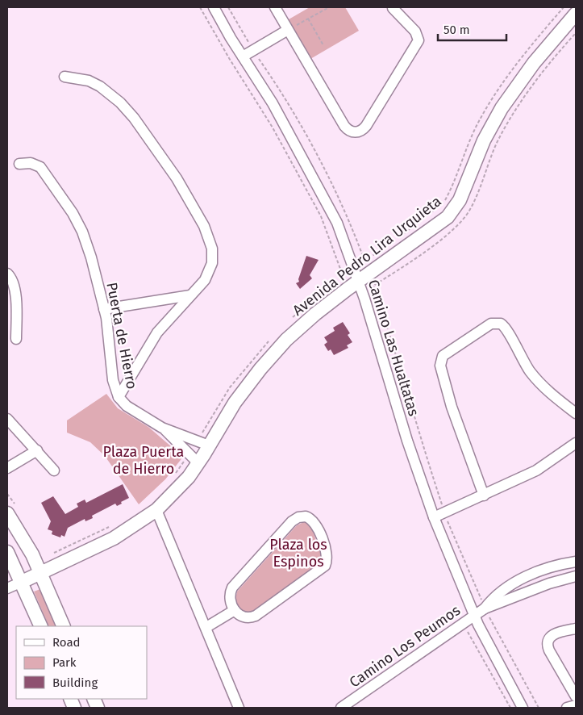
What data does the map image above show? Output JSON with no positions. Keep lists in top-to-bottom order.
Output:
{
  "streets": {
    "main road": ["Avenida Pedro Lira Urquieta"],
    "street": ["Puerta de Hierro", "Camino Las Hualtatas", "Camino Los Peumos"]
  },
  "crossings": [
    ["Avenida Pedro Lira Urquieta", "Puerta de Hierro"],
    ["Avenida Pedro Lira Urquieta", "Camino Las Hualtatas"],
    ["Camino Las Hualtatas", "Camino Los Peumos"]
  ],
  "parks": ["Plaza Puerta de Hierro", "Plaza los Espinos"],
  "legend": ["Road", "Park", "Building"],
  "scale_bar": "50 m"
}
